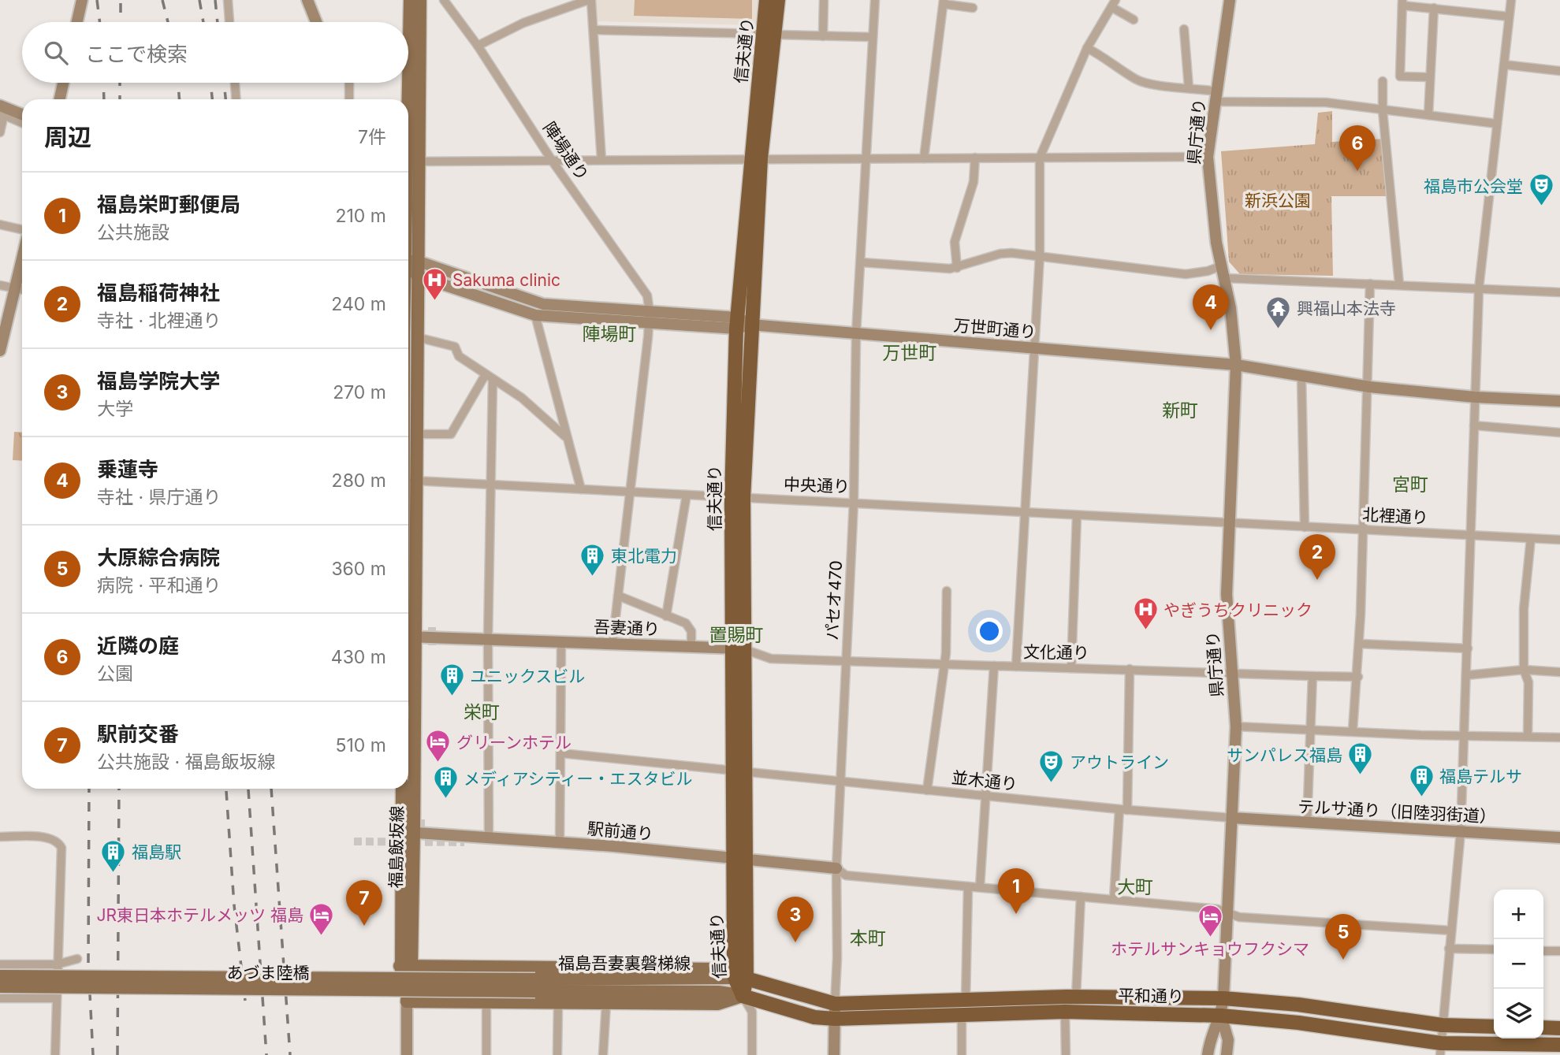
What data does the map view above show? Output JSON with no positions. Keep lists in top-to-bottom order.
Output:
{
  "streets": {
    "highway": ["信夫通り", "平和通り"],
    "main road": ["福島飯坂線", "福島吾妻裏磐梯線", "あづま陸橋"],
    "street": [
      "県庁通り",
      "陣場通り",
      "万世町通り",
      "中央通り",
      "北裡通り",
      "パセオ470",
      "吾妻通り",
      "文化通り",
      "並木通り",
      "テルサ通り（旧陸羽街道）",
      "駅前通り"
    ]
  },
  "crossings": [
    ["信夫通り", "万世町通り"],
    ["信夫通り", "中央通り"],
    ["信夫通り", "吾妻通り"],
    ["信夫通り", "並木通り"],
    ["信夫通り", "駅前通り"],
    ["信夫通り", "福島吾妻裏磐梯線"],
    ["信夫通り", "平和通り"],
    ["県庁通り", "万世町通り"],
    ["県庁通り", "中央通り"],
    ["県庁通り", "北裡通り"],
    ["県庁通り", "文化通り"],
    ["県庁通り", "並木通り"],
    ["県庁通り", "テルサ通り（旧陸羽街道）"],
    ["県庁通り", "平和通り"],
    ["万世町通り", "パセオ470"],
    ["中央通り", "北裡通り"],
    ["中央通り", "パセオ470"],
    ["パセオ470", "吾妻通り"],
    ["パセオ470", "文化通り"],
    ["パセオ470", "並木通り"],
    ["パセオ470", "駅前通り"],
    ["パセオ470", "平和通り"],
    ["吾妻通り", "文化通り"],
    ["吾妻通り", "福島飯坂線"],
    ["並木通り", "テルサ通り（旧陸羽街道）"],
    ["駅前通り", "福島飯坂線"],
    ["福島吾妻裏磐梯線", "あづま陸橋"],
    ["福島吾妻裏磐梯線", "平和通り"]
  ],
  "districts": [
    "陣場町",
    "万世町",
    "新町",
    "宮町",
    "置賜町",
    "栄町",
    "大町",
    "本町"
  ],
  "parks": ["新浜公園"],
  "places": {
    "theatre": ["福島市公会堂", "アウトライン"],
    "hospital": ["Sakuma clinic", "やぎうちクリニック"],
    "temple": ["興福山本法寺"],
    "building": [
      "東北電力",
      "ユニックスビル",
      "サンパレス福島",
      "福島テルサ",
      "メディアシティー・エスタビル",
      "福島駅"
    ],
    "hotel": ["グリーンホテル", "JR東日本ホテルメッツ 福島", "ホテルサンキョウフクシマ"]
  },
  "page": {
    "search": "ここで検索",
    "heading": ["周辺", "7件"],
    "pins": [
      "6",
      "4",
      "2",
      "1",
      "7",
      "3",
      "5"
    ],
    "list": [
      {
        "mark": "1",
        "name": "福島栄町郵便局",
        "note": "公共施設",
        "value": "210 m"
      },
      {
        "mark": "2",
        "name": "福島稲荷神社",
        "note": "寺社 · 北裡通り",
        "value": "240 m"
      },
      {
        "mark": "3",
        "name": "福島学院大学",
        "note": "大学",
        "value": "270 m"
      },
      {
        "mark": "4",
        "name": "乗蓮寺",
        "note": "寺社 · 県庁通り",
        "value": "280 m"
      },
      {
        "mark": "5",
        "name": "大原綜合病院",
        "note": "病院 · 平和通り",
        "value": "360 m"
      },
      {
        "mark": "6",
        "name": "近隣の庭",
        "note": "公園",
        "value": "430 m"
      },
      {
        "mark": "7",
        "name": "駅前交番",
        "note": "公共施設 · 福島飯坂線",
        "value": "510 m"
      }
    ],
    "map_buttons": ["+", "−"]
  }
}
